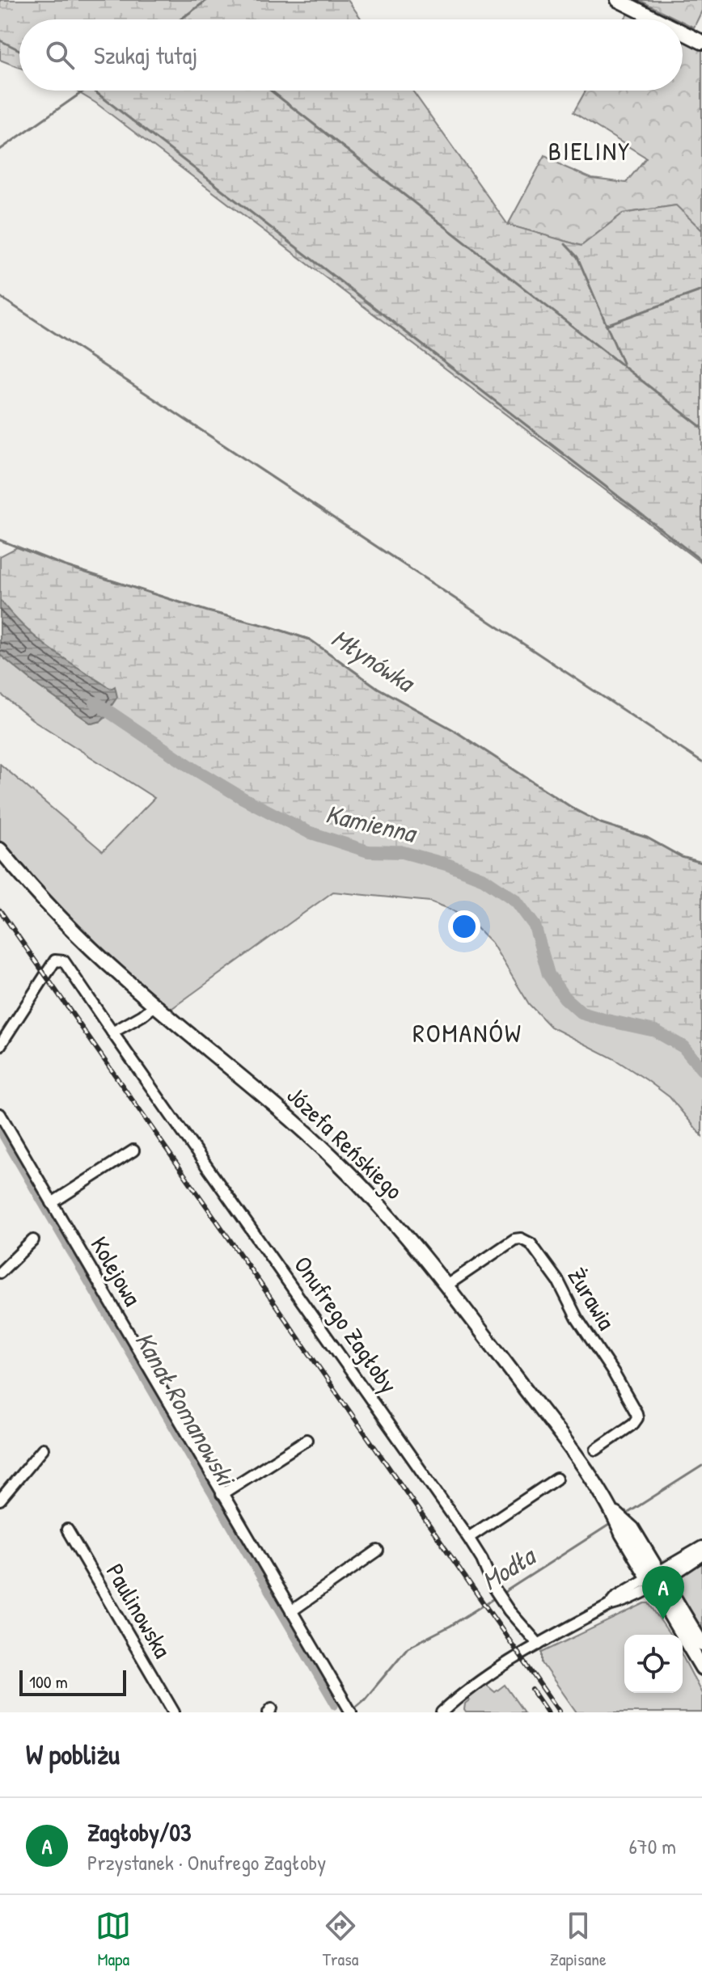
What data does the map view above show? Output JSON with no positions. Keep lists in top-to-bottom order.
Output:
{
  "streets": {
    "main road": ["Józefa Reńskiego"],
    "street": [
      "Kolejowa",
      "Żurawia",
      "Onufrego Zagłoby",
      "Paulinowska"
    ]
  },
  "crossings": [
    ["Józefa Reńskiego", "Żurawia"]
  ],
  "districts": ["BIELINY", "ROMANÓW"],
  "water": [
    "Młynówka",
    "Kamienna",
    "Kanał Romanowski",
    "Modła"
  ],
  "scale_bar": "100 m",
  "page": {
    "search": "Szukaj tutaj",
    "pins": "A",
    "scale": "100 m",
    "heading": "W pobliżu",
    "list": [
      {
        "mark": "A",
        "name": "Zagłoby/03",
        "note": "Przystanek · Onufrego Zagłoby",
        "value": "670 m"
      }
    ],
    "nav": ["Mapa", "Trasa", "Zapisane"]
  }
}
